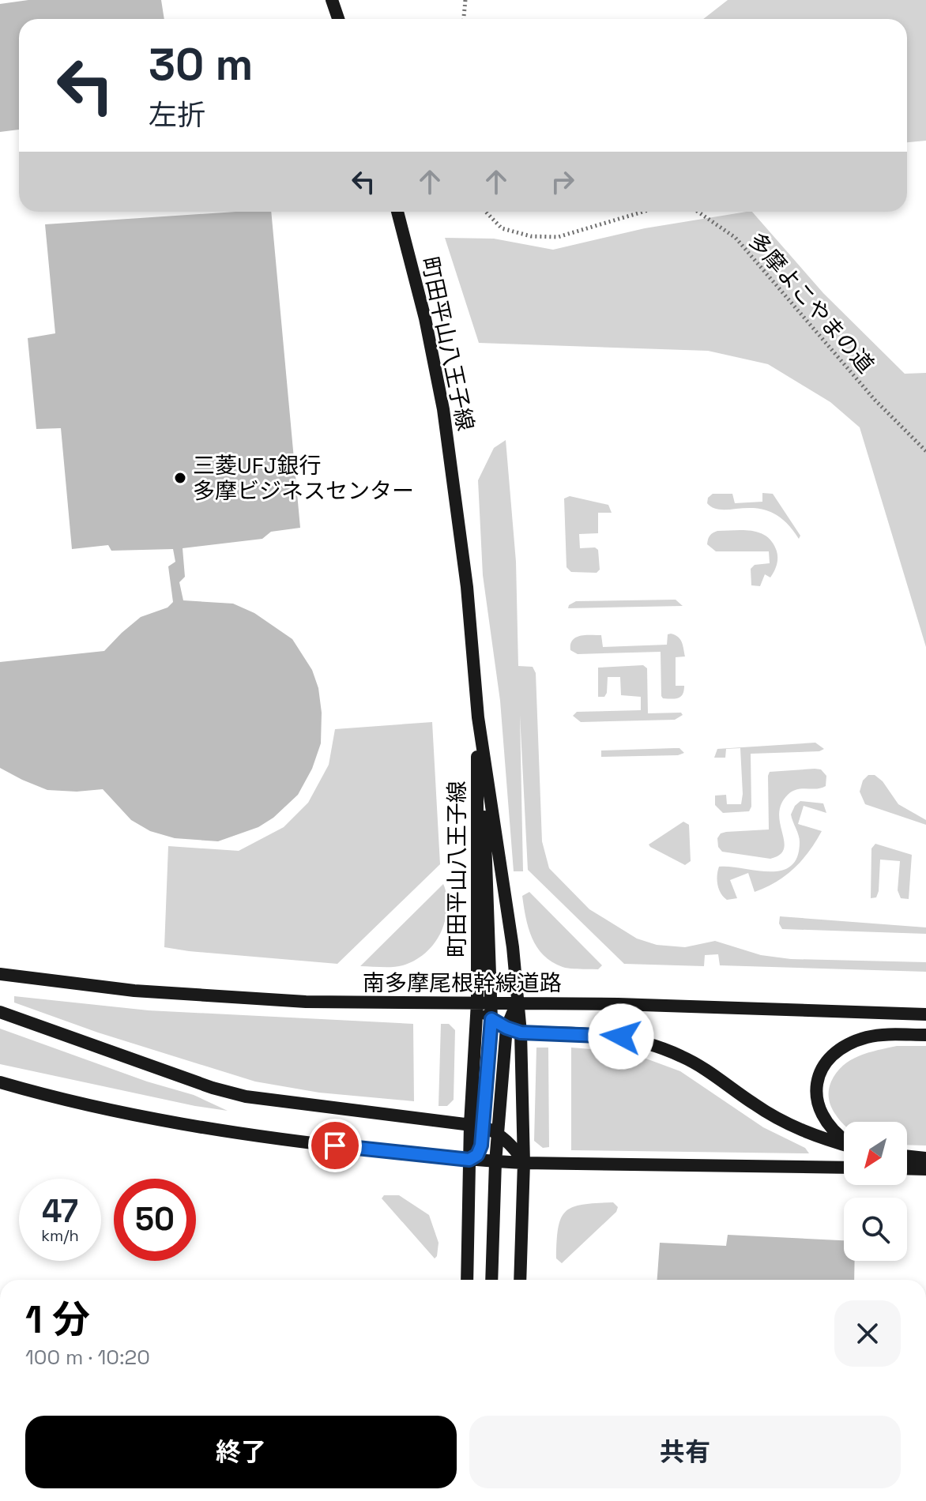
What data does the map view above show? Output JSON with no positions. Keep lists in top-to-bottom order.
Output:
{
  "streets": {
    "main road": ["町田平山八王子線", "南多摩尾根幹線道路"],
    "path": ["多摩よこやまの道"]
  },
  "crossings": [
    ["町田平山八王子線", "南多摩尾根幹線道路"]
  ],
  "places": ["三菱UFJ銀行 多摩ビジネスセンター"],
  "north": "bottom left",
  "page": {
    "turn": ["30 m", "左折"],
    "speed": "47 km/h",
    "limit": "50",
    "heading": ["1 分", "100 m · 10:20"],
    "buttons": ["終了", "共有"]
  }
}
